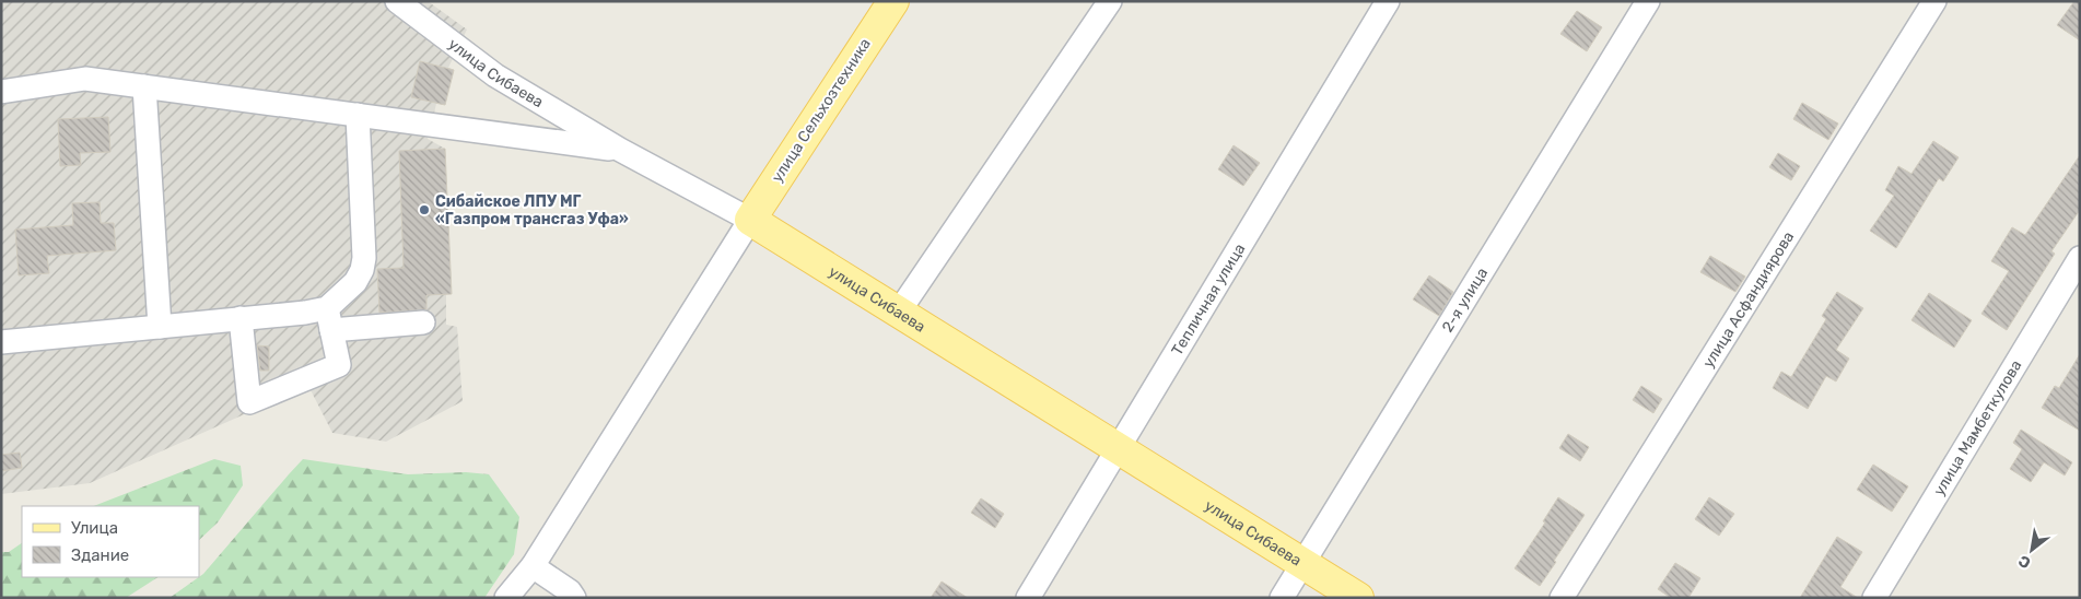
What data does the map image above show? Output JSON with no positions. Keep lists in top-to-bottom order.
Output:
{
  "streets": {
    "main road": ["улица Сибаева", "улица Сельхозтехника"],
    "street": [
      "Тепличная улица",
      "2-я улица",
      "улица Асфандиярова",
      "улица Мамбеткулова"
    ]
  },
  "crossings": [
    ["улица Сибаева", "улица Сельхозтехника"],
    ["улица Сибаева", "Тепличная улица"],
    ["улица Сибаева", "2-я улица"]
  ],
  "places": ["Сибайское ЛПУ МГ «Газпром трансгаз Уфа»"],
  "legend": ["Улица", "Здание"],
  "north": "bottom left"
}
